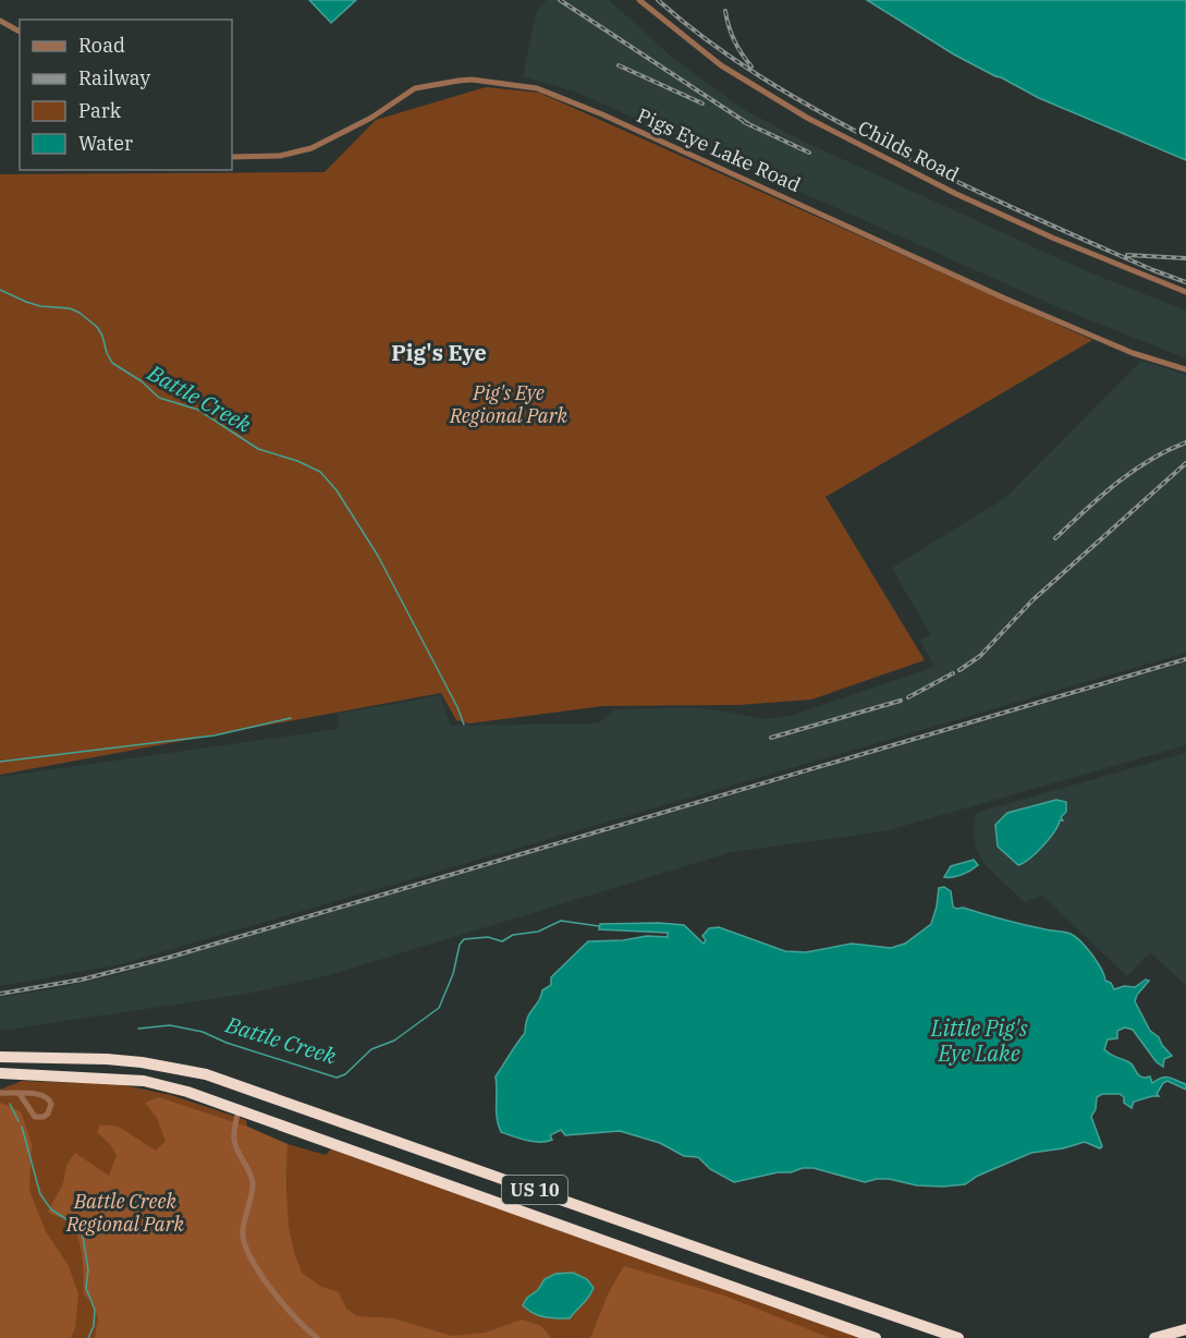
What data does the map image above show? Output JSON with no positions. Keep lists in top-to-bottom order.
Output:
{
  "streets": {
    "highway": ["US 10"],
    "street": ["Pigs Eye Lake Road", "Childs Road"]
  },
  "districts": ["Pig's Eye"],
  "water": ["Battle Creek", "Little Pig's Eye Lake"],
  "parks": ["Pig's Eye Regional Park", "Battle Creek Regional Park"],
  "legend": [
    "Road",
    "Railway",
    "Park",
    "Water"
  ]
}
